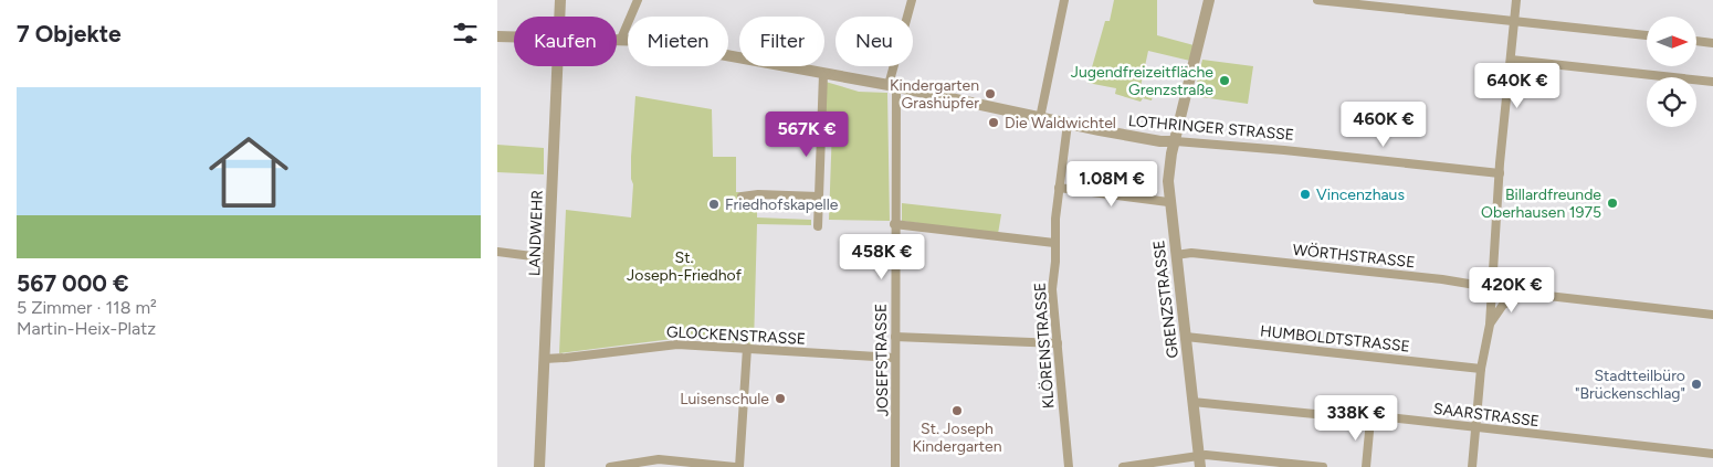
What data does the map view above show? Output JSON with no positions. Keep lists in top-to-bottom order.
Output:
{
  "streets": {
    "street": [
      "LOTHRINGER STRASSE",
      "LANDWEHR",
      "WÖRTHSTRASSE",
      "GRENZSTRASSE",
      "GLOCKENSTRASSE",
      "HUMBOLDTSTRASSE",
      "KLÖRENSTRASSE",
      "JOSEFSTRASSE",
      "SAARSTRASSE"
    ]
  },
  "crossings": [
    ["LOTHRINGER STRASSE", "GRENZSTRASSE"],
    ["LOTHRINGER STRASSE", "KLÖRENSTRASSE"],
    ["LOTHRINGER STRASSE", "JOSEFSTRASSE"],
    ["LANDWEHR", "GLOCKENSTRASSE"],
    ["WÖRTHSTRASSE", "GRENZSTRASSE"],
    ["GRENZSTRASSE", "HUMBOLDTSTRASSE"],
    ["GRENZSTRASSE", "SAARSTRASSE"],
    ["GLOCKENSTRASSE", "JOSEFSTRASSE"]
  ],
  "parks": ["St. Joseph-Friedhof"],
  "places": [
    "Jugendfreizeitfläche Grenzstraße",
    "Kindergarten Grashüpfer",
    "Die Waldwichtel",
    "Vincenzhaus",
    "Billardfreunde Oberhausen 1975",
    "Friedhofskapelle",
    "Stadtteilbüro \"Brückenschlag\"",
    "Luisenschule",
    "St. Joseph Kindergarten"
  ],
  "north": "right",
  "page": {
    "heading": "7 Objekte",
    "chip": [
      "Kaufen",
      "Mieten",
      "Filter",
      "Neu"
    ],
    "price": [
      "640K €",
      "460K €",
      "567K €",
      "1.08M €",
      "458K €",
      "420K €",
      "338K €"
    ],
    "list": [
      {
        "name": "567 000 €",
        "note": "5 Zimmer · 118 m² · Martin-Heix-Platz"
      }
    ]
  }
}
